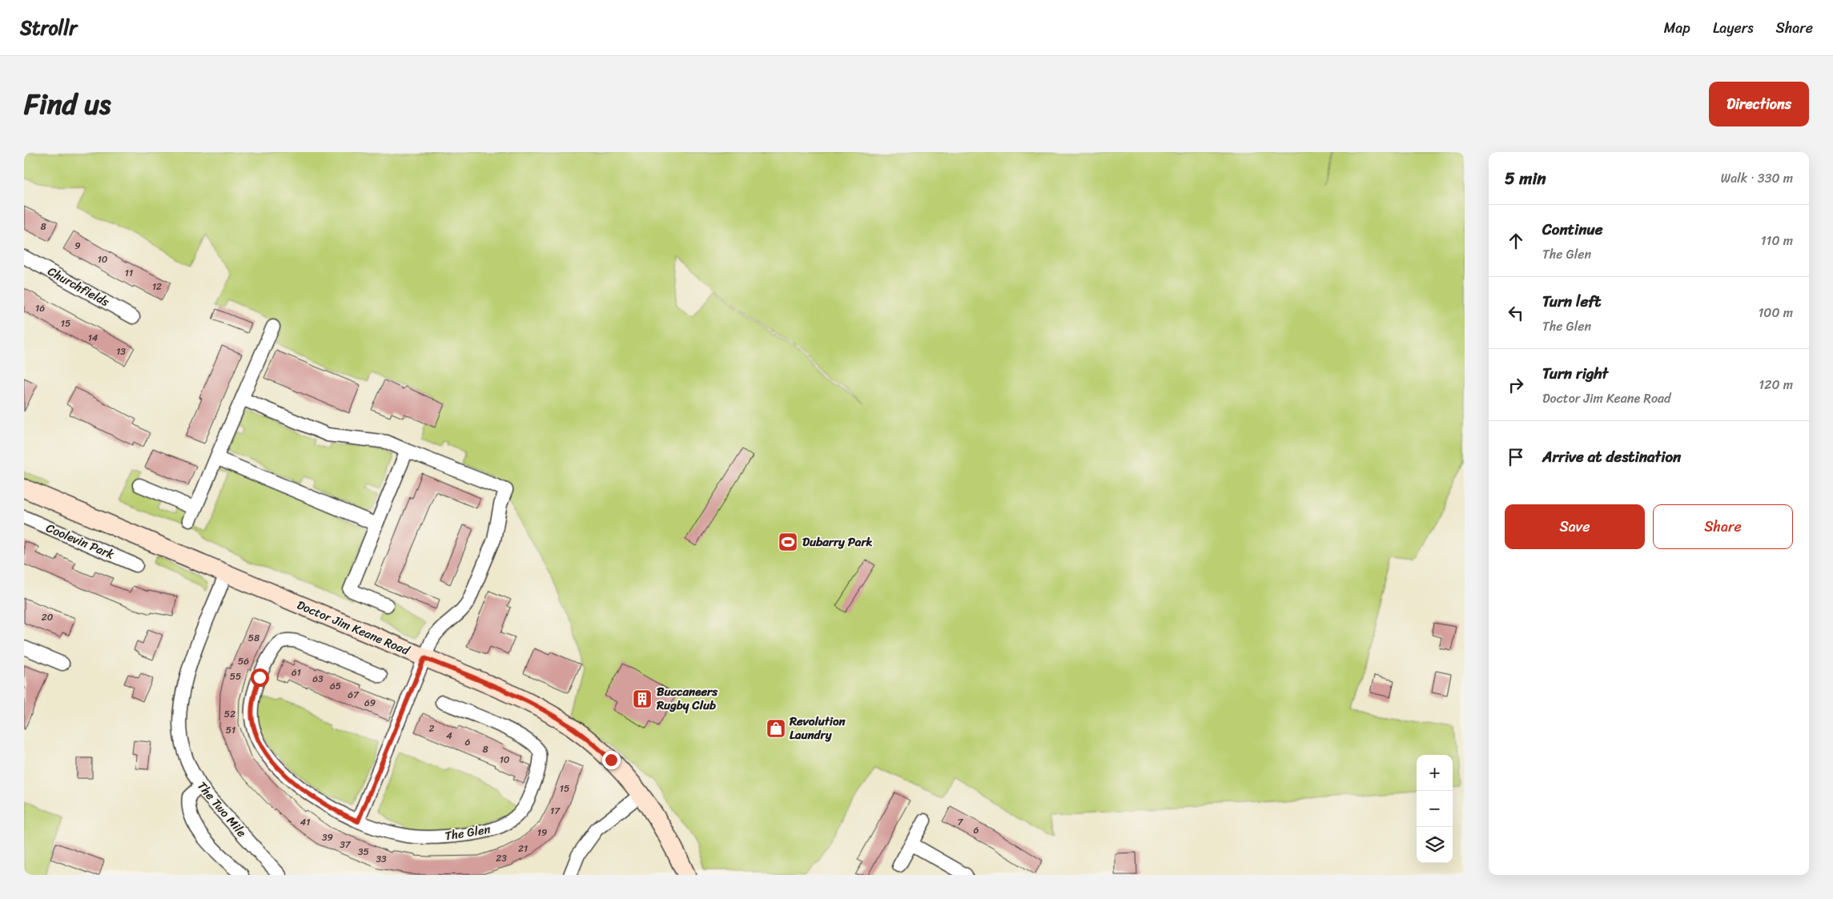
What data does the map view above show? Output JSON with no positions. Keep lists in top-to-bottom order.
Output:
{
  "streets": {
    "street": [
      "Churchfields",
      "Coolevin Park",
      "Doctor Jim Keane Road",
      "The Two Mile",
      "The Glen"
    ]
  },
  "crossings": [
    ["Doctor Jim Keane Road", "The Two Mile"]
  ],
  "places": {
    "sports": ["Dubarry Park"],
    "building": ["Buccaneers Rugby Club"],
    "shop": ["Revolution Laundry"]
  },
  "house_numbers": [
    "8",
    "9",
    "10",
    "11",
    "12",
    "16",
    "15",
    "14",
    "13",
    "20",
    "58",
    "56",
    "61",
    "55",
    "63",
    "65",
    "67",
    "69",
    "52",
    "2",
    "51",
    "4",
    "6",
    "8",
    "10",
    "15",
    "17",
    "41",
    "7",
    "6",
    "19",
    "39",
    "37",
    "21",
    "35",
    "23",
    "33"
  ],
  "page": {
    "header": "Strollr",
    "nav": ["Map", "Layers", "Share"],
    "title": "Find us",
    "buttons": [
      "Directions",
      ["Save", "Share"]
    ],
    "heading": ["5 min", "Walk · 330 m"],
    "list": [
      ["Continue", "The Glen", "110 m"],
      ["Turn left", "The Glen", "100 m"],
      ["Turn right", "Doctor Jim Keane Road", "120 m"],
      "Arrive at destination"
    ],
    "map_buttons": ["+", "−"]
  }
}
